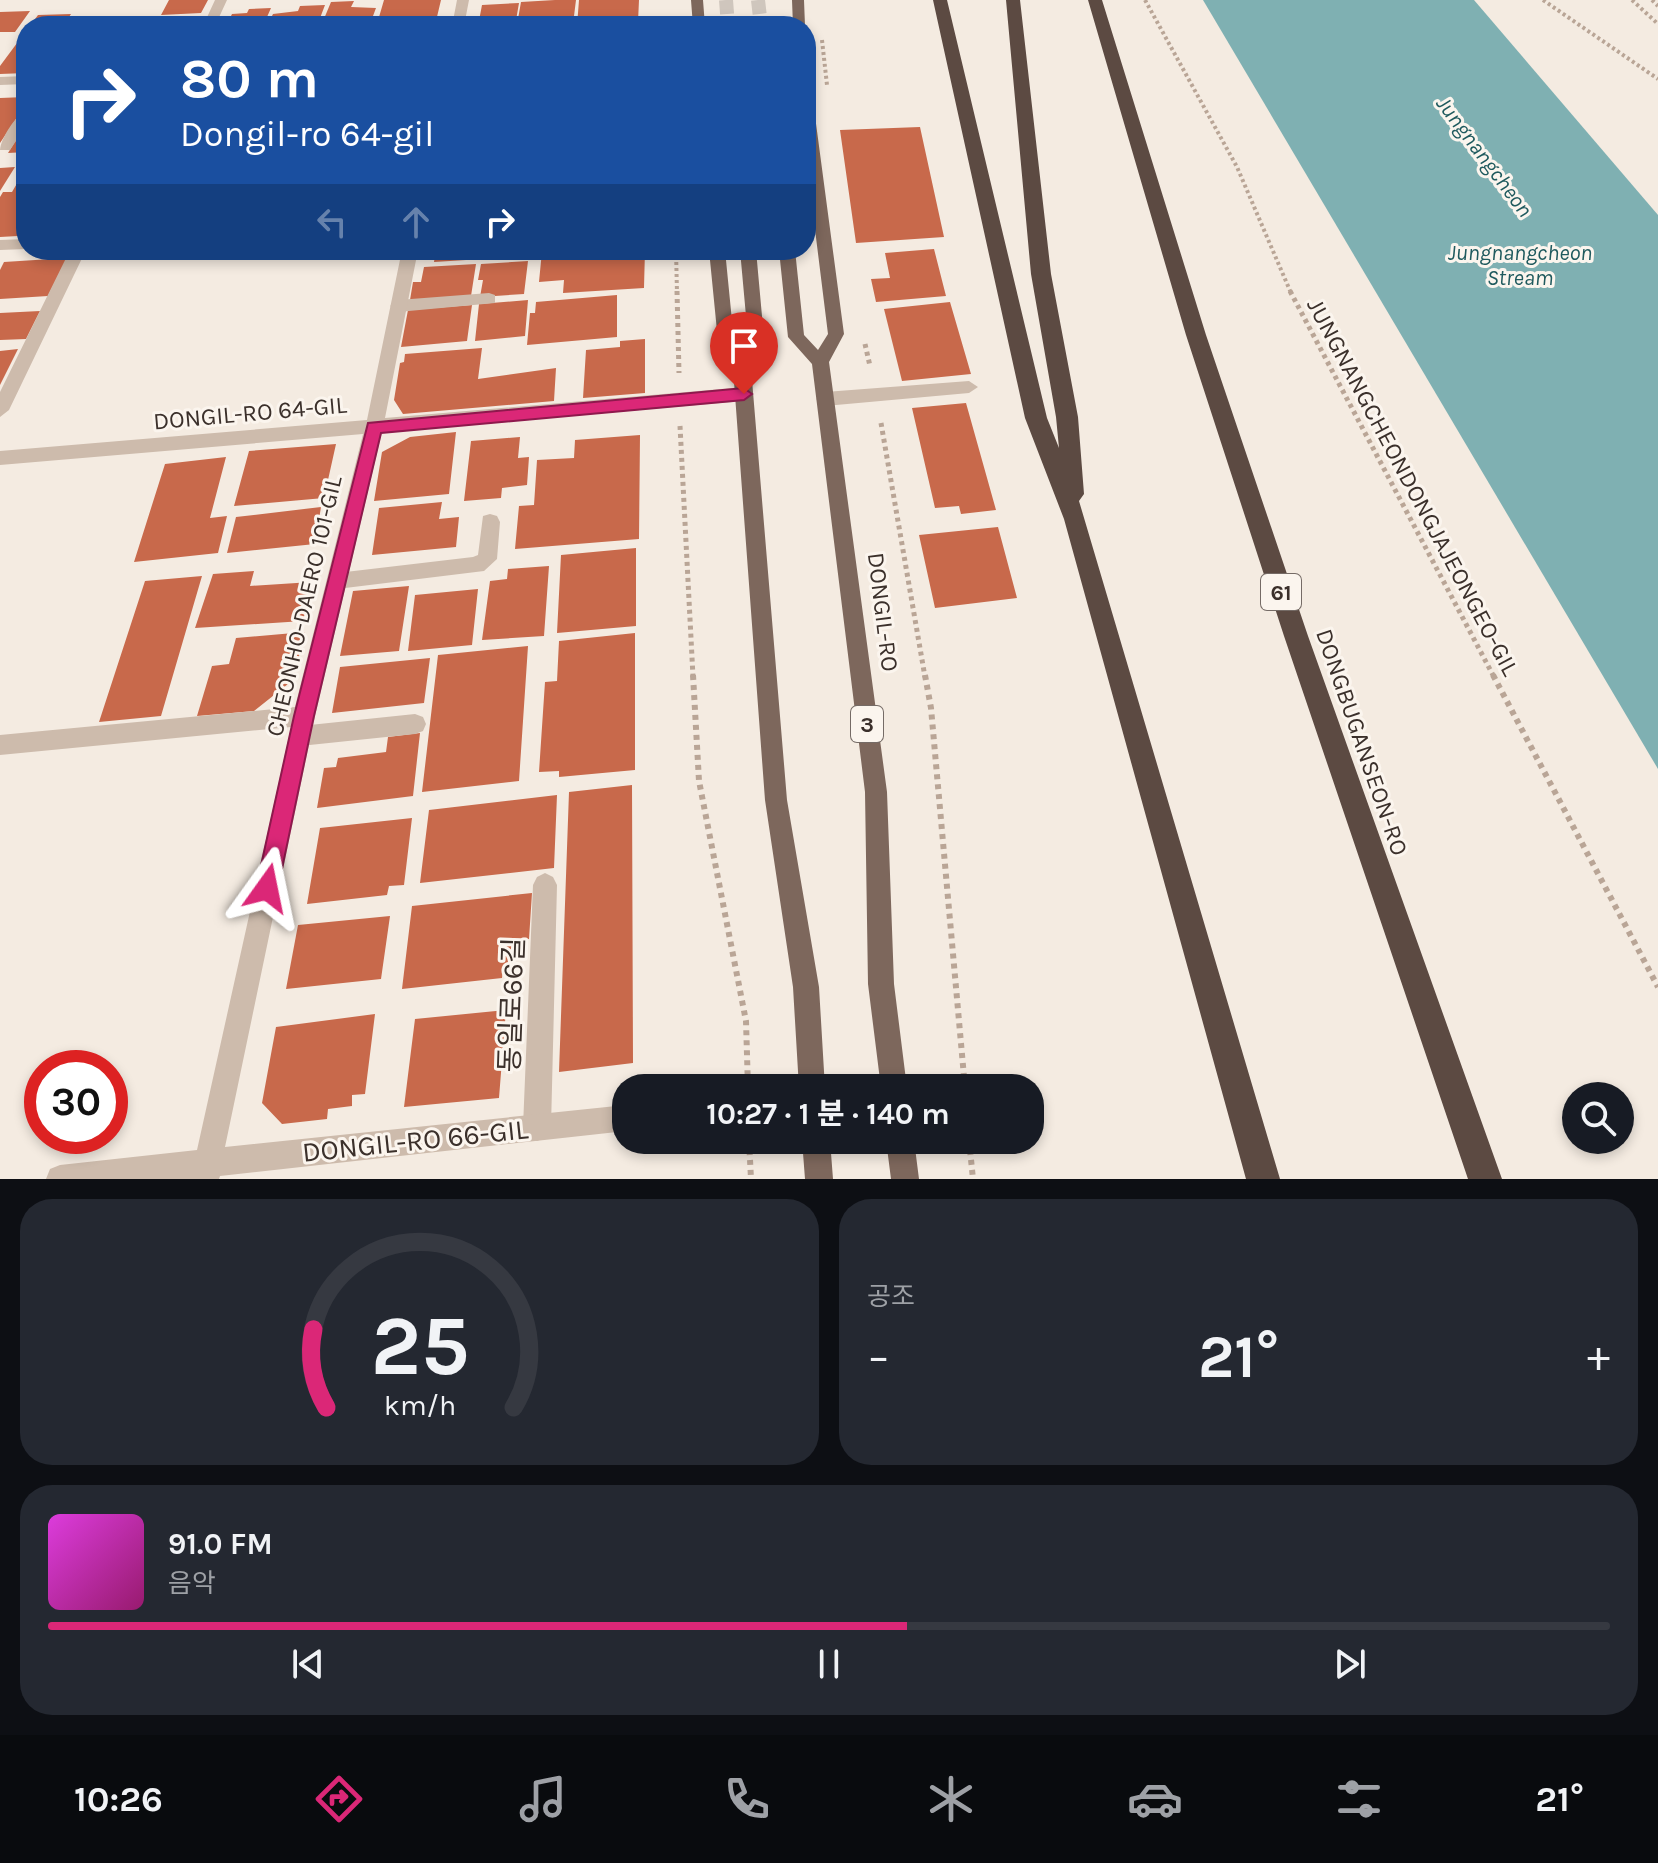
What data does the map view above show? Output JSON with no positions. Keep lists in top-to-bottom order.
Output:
{
  "streets": {
    "highway": ["61", "DONGBUGANSEON-RO"],
    "main road": ["DONGIL-RO", "3"],
    "street": [
      "DONGIL-RO 64-GIL",
      "CHEONHO-DAERO 101-GIL",
      "동일로66길",
      "DONGIL-RO 66-GIL"
    ],
    "path": ["JUNGNANGCHEONDONGJAJEONGEO-GIL"]
  },
  "crossings": [
    ["DONGIL-RO 64-GIL", "CHEONHO-DAERO 101-GIL"],
    ["CHEONHO-DAERO 101-GIL", "DONGIL-RO 66-GIL"],
    ["동일로66길", "DONGIL-RO 66-GIL"]
  ],
  "water": ["Jungnangcheon", "Jungnangcheon Stream"],
  "page": {
    "turn": ["80 m", "Dongil-ro 64-gil"],
    "limit": "30",
    "trip": "10:27 · 1 분 · 140 m",
    "tile": "공조",
    "heat": ["−", "21°", "+"],
    "song": ["91.0 FM", "음악"],
    "tabs": ["10:26", "21°"],
    "gauge": ["25", "km/h"]
  }
}
